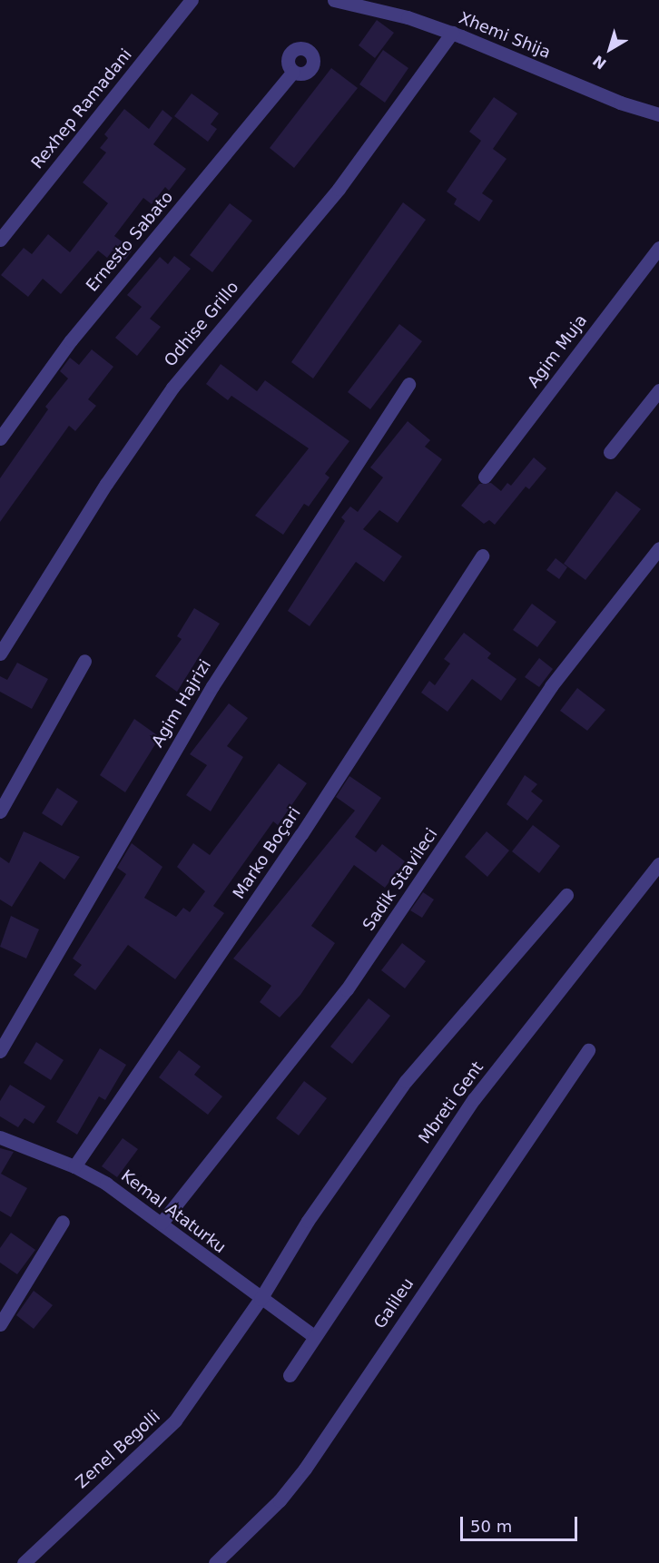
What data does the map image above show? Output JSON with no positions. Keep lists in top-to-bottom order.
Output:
{
  "streets": {
    "street": [
      "Xhemi Shija",
      "Rexhep Ramadani",
      "Ernesto Sabato",
      "Odhise Grillo",
      "Agim Muja",
      "Agim Hajrizi",
      "Marko Boçari",
      "Sadik Stavileci",
      "Mbreti Gent",
      "Kemal Ataturku",
      "Galileu",
      "Zenel Begolli"
    ]
  },
  "crossings": [
    ["Xhemi Shija", "Odhise Grillo"],
    ["Marko Boçari", "Kemal Ataturku"],
    ["Sadik Stavileci", "Kemal Ataturku"],
    ["Mbreti Gent", "Kemal Ataturku"],
    ["Kemal Ataturku", "Zenel Begolli"]
  ],
  "scale_bar": "50 m",
  "north": "bottom left"
}
